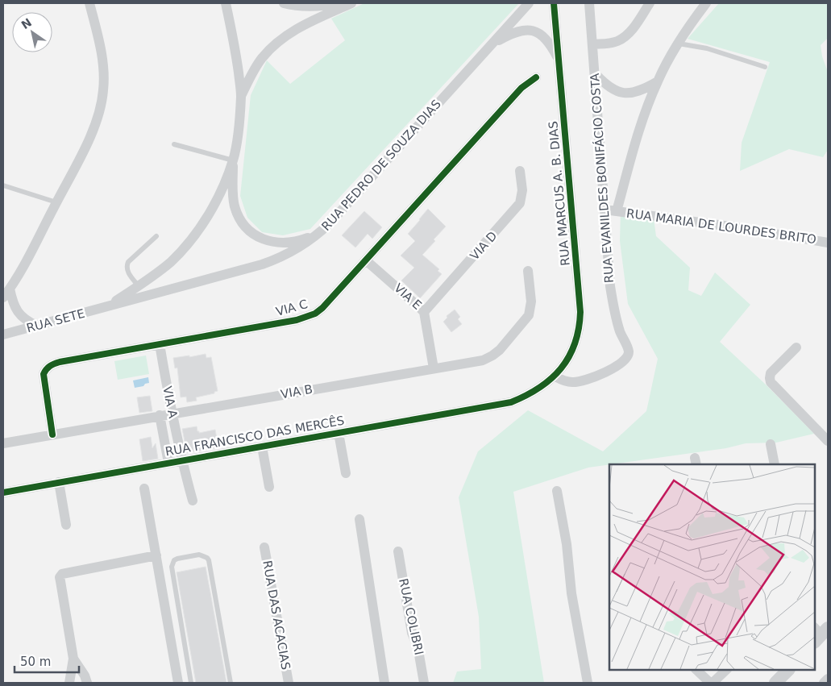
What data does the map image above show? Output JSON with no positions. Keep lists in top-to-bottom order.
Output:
{
  "streets": {
    "street": [
      "RUA PEDRO DE SOUZA DIAS",
      "RUA EVANILDES BONIFÁCIO COSTA",
      "RUA MARCUS A. B. DIAS",
      "RUA MARIA DE LOURDES BRITO",
      "VIA D",
      "VIA E",
      "VIA C",
      "RUA SETE",
      "VIA B",
      "VIA A",
      "RUA FRANCISCO DAS MERCÊS",
      "RUA DAS ACACIAS",
      "RUA COLIBRI"
    ]
  },
  "crossings": [
    ["RUA PEDRO DE SOUZA DIAS", "RUA SETE"],
    ["RUA EVANILDES BONIFÁCIO COSTA", "RUA MARCUS A. B. DIAS"],
    ["RUA EVANILDES BONIFÁCIO COSTA", "RUA MARIA DE LOURDES BRITO"],
    ["RUA MARCUS A. B. DIAS", "RUA FRANCISCO DAS MERCÊS"],
    ["VIA D", "VIA E"],
    ["VIA E", "VIA C"],
    ["VIA E", "VIA B"],
    ["VIA C", "VIA B"],
    ["VIA C", "VIA A"],
    ["VIA B", "VIA A"],
    ["VIA A", "RUA FRANCISCO DAS MERCÊS"]
  ],
  "scale_bar": "50 m",
  "north": "top left"
}
